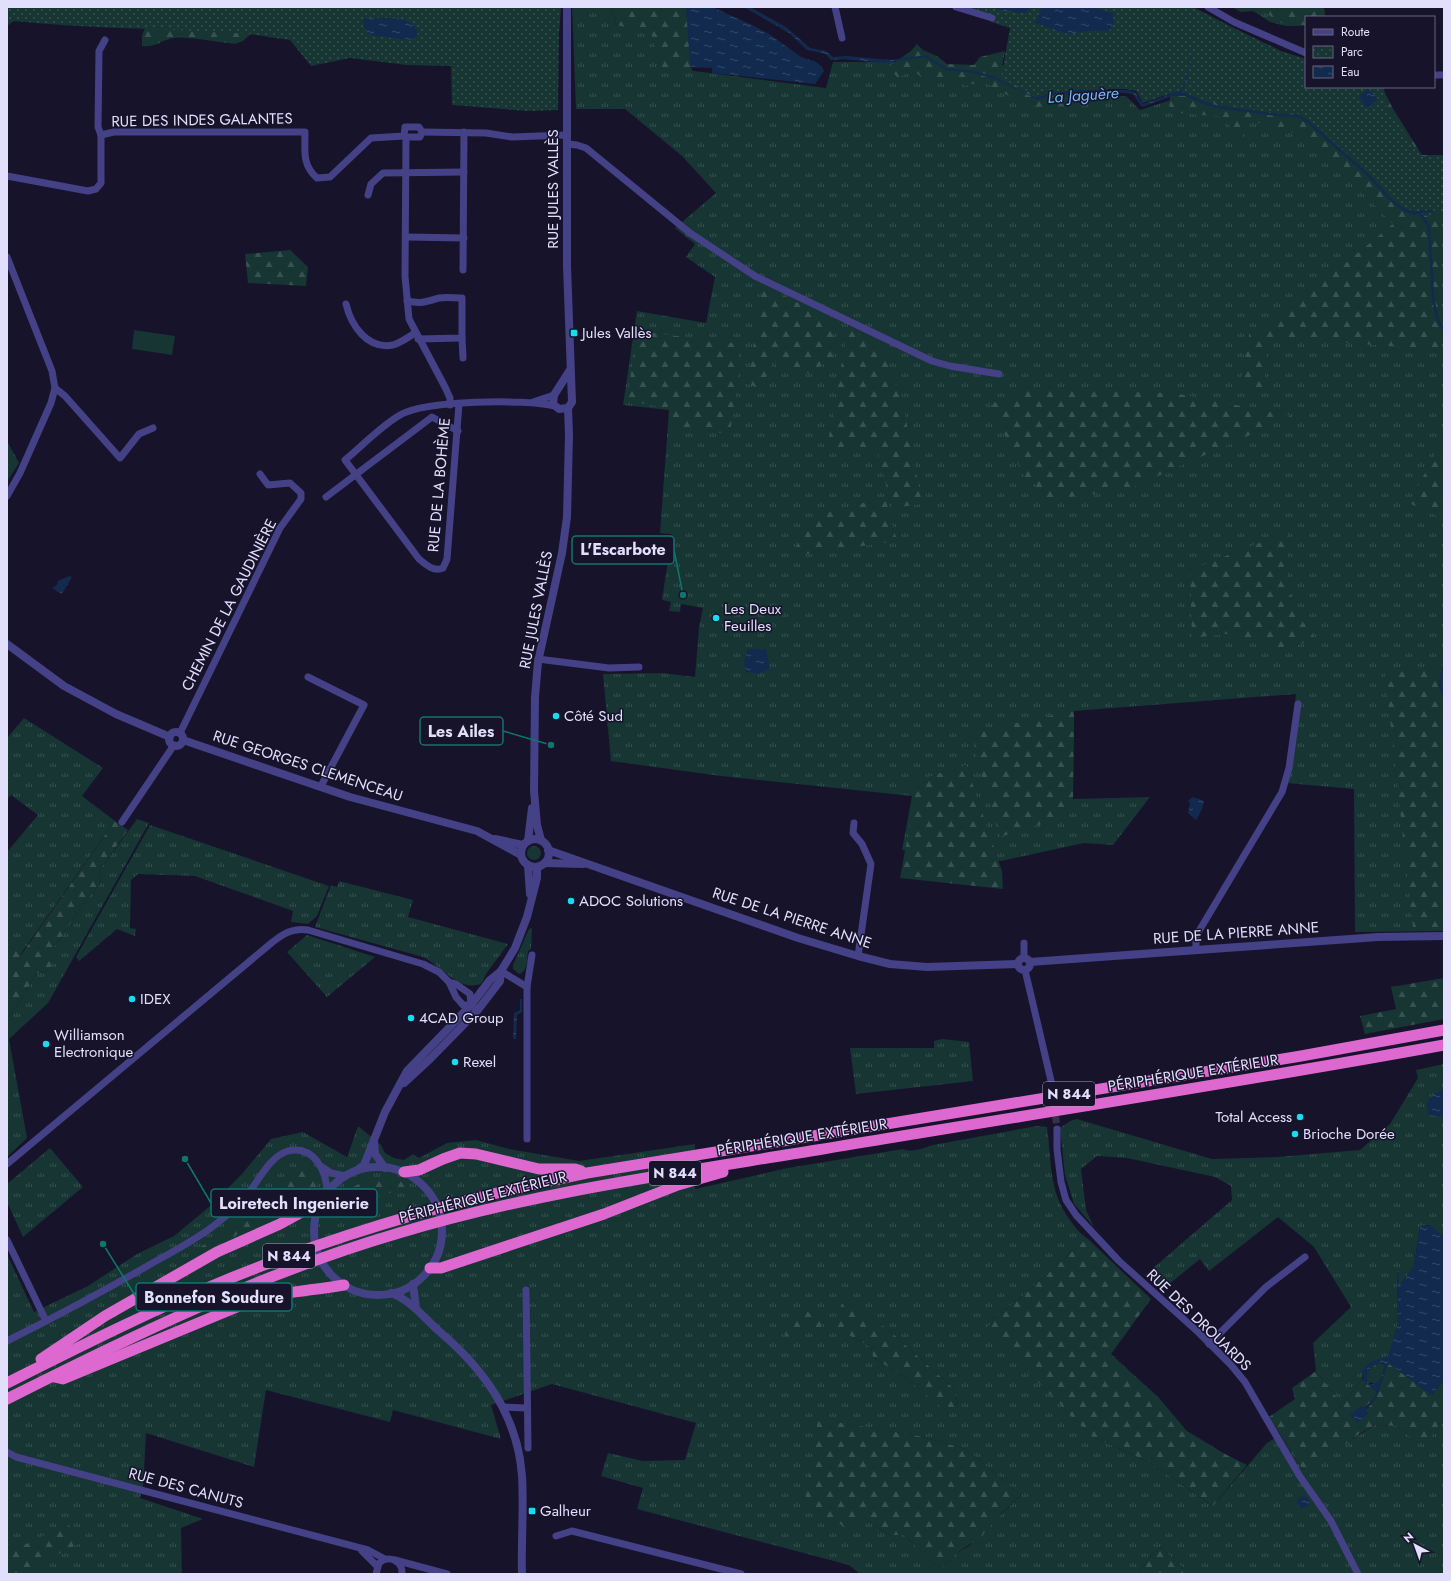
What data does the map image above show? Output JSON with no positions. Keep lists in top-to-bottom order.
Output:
{
  "streets": {
    "highway": ["PÉRIPHÉRIQUE EXTÉRIEUR", "N 844"],
    "street": [
      "RUE DES INDES GALANTES",
      "RUE JULES VALLÈS",
      "RUE DE LA BOHÈME",
      "CHEMIN DE LA GAUDINIÈRE",
      "RUE GEORGES CLEMENCEAU",
      "RUE DE LA PIERRE ANNE",
      "RUE DES DROUARDS",
      "RUE DES CANUTS"
    ]
  },
  "crossings": [
    ["RUE JULES VALLÈS", "RUE GEORGES CLEMENCEAU"],
    ["RUE JULES VALLÈS", "RUE DE LA PIERRE ANNE"],
    ["CHEMIN DE LA GAUDINIÈRE", "RUE GEORGES CLEMENCEAU"],
    ["RUE GEORGES CLEMENCEAU", "RUE DE LA PIERRE ANNE"]
  ],
  "water": ["La Jaguère"],
  "places": {
    "transit": ["Jules Vallès", "Galheur"],
    "other": [
      "L'Escarbote",
      "Les Deux Feuilles",
      "Côté Sud",
      "Les Ailes",
      "ADOC Solutions",
      "IDEX",
      "4CAD Group",
      "Williamson Electronique",
      "Rexel",
      "Total Access",
      "Brioche Dorée",
      "Loiretech Ingenierie",
      "Bonnefon Soudure"
    ]
  },
  "legend": ["Route", "Parc", "Eau"],
  "north": "top left"
}
